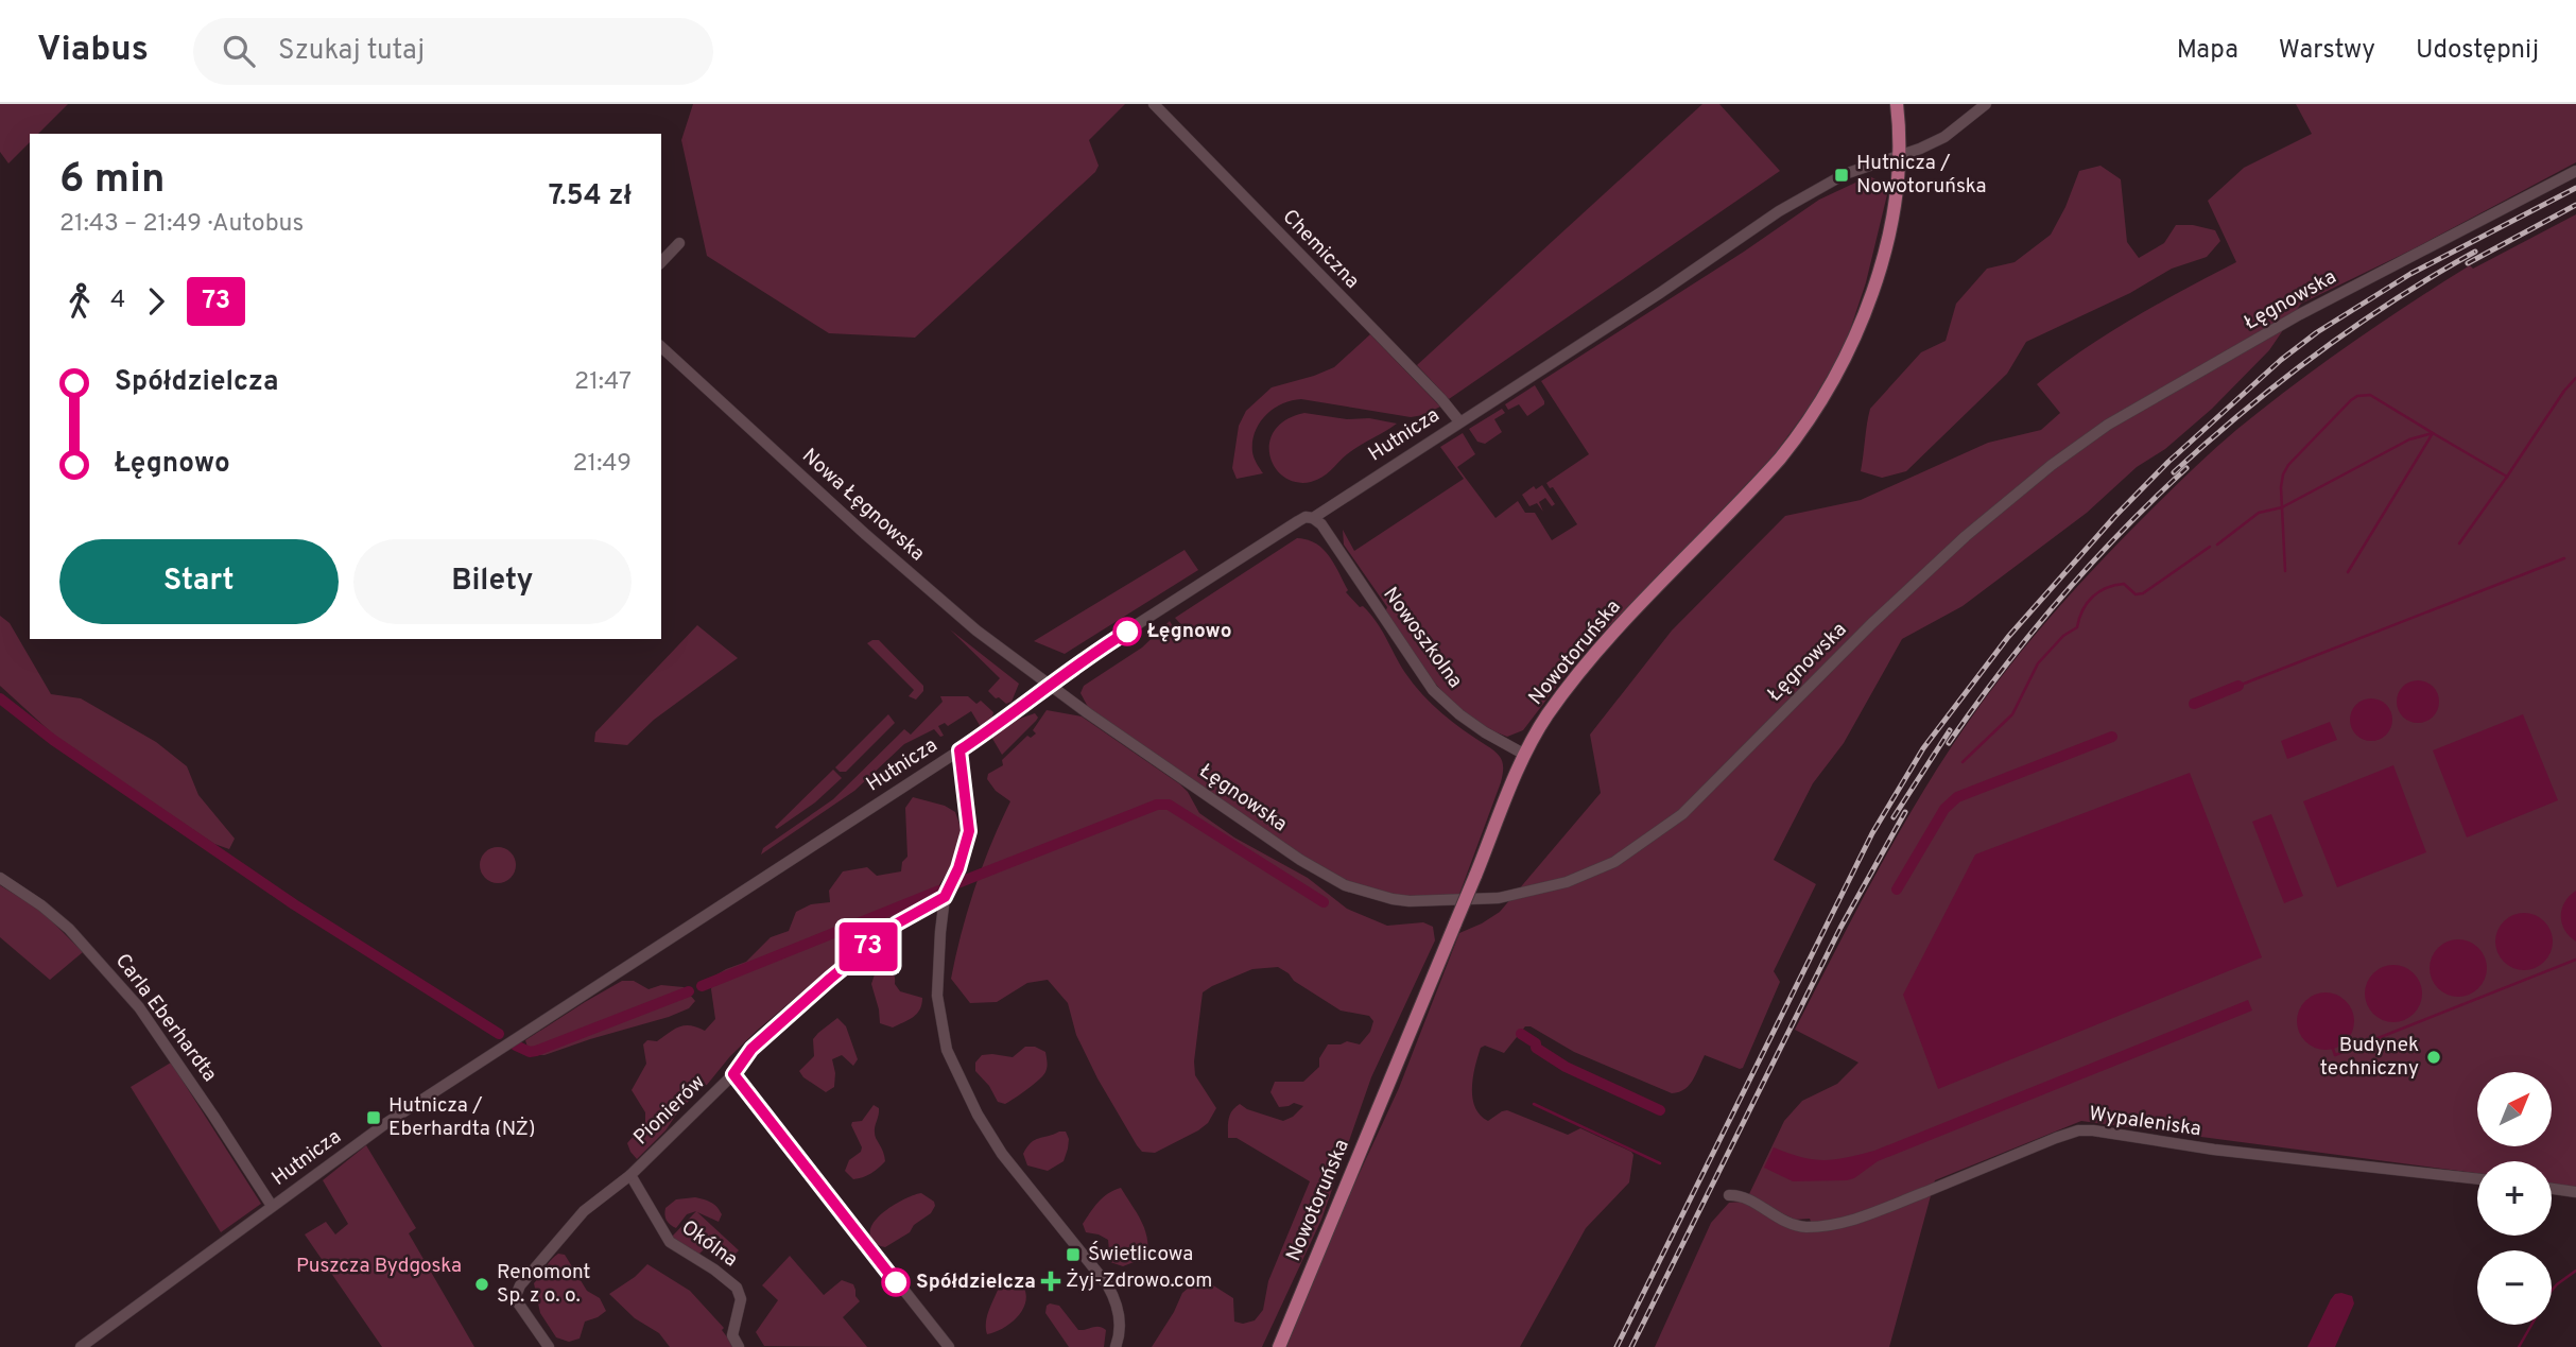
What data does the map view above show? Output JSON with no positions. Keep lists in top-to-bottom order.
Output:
{
  "streets": {
    "main road": ["Nowotoruńska"],
    "street": [
      "Chemiczna",
      "Łęgnowska",
      "Hutnicza",
      "Nowa Łęgnowska",
      "Nowoszkolna",
      "Carla Eberhardta",
      "Pionierów",
      "Wypaleniska",
      "Okólna"
    ]
  },
  "crossings": [
    ["Chemiczna", "Hutnicza"],
    ["Łęgnowska", "Hutnicza"],
    ["Łęgnowska", "Nowa Łęgnowska"],
    ["Hutnicza", "Nowa Łęgnowska"],
    ["Hutnicza", "Nowoszkolna"],
    ["Hutnicza", "Nowotoruńska"],
    ["Hutnicza", "Carla Eberhardta"],
    ["Nowoszkolna", "Nowotoruńska"],
    ["Pionierów", "Okólna"]
  ],
  "parks": ["Puszcza Bydgoska"],
  "places": {
    "transit": ["Hutnicza / Nowotoruńska", "Hutnicza / Eberhardta (NŻ)", "Świetlicowa"],
    "other": [
      "Łęgnowo",
      "Budynek techniczny",
      "Spółdzielcza",
      "Renomont Sp. z o. o."
    ],
    "health": ["Żyj-Zdrowo.com"]
  },
  "lines": ["bus line 73"],
  "north": "top right",
  "page": {
    "header": "Viabus",
    "search": "Szukaj tutaj",
    "nav": ["Mapa", "Warstwy", "Udostępnij"],
    "on_map": "73",
    "heading": ["6 min", "21:43 – 21:49 · Autobus", "7.54 zł"],
    "legs": ["4", "73"],
    "list": [
      {
        "name": "Spółdzielcza",
        "value": "21:47"
      },
      {
        "name": "Łęgnowo",
        "value": "21:49"
      }
    ],
    "buttons": ["Start", "Bilety"],
    "map_buttons": ["+", "−"]
  }
}
